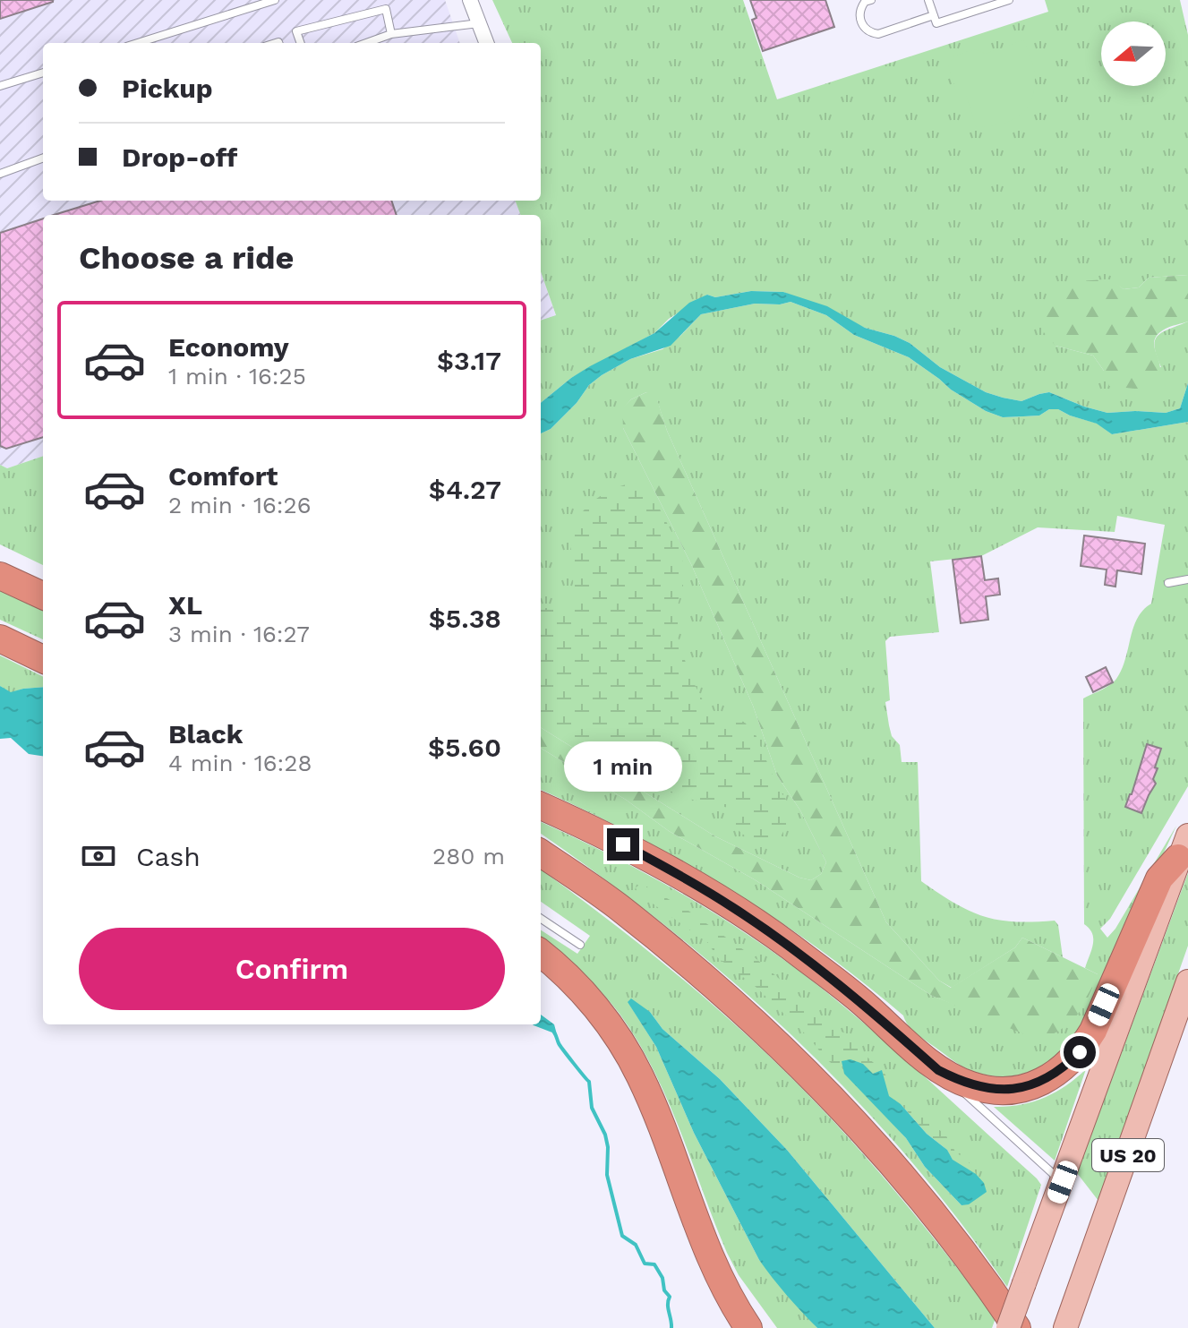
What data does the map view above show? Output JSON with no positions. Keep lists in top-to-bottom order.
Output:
{
  "streets": {
    "main road": ["US 20"]
  },
  "north": "left",
  "page": {
    "banner": ["Pickup", "Drop-off"],
    "heading": "Choose a ride",
    "list": [
      {
        "name": "Economy",
        "note": "1 min · 16:25",
        "value": "$3.17"
      },
      {
        "name": "Comfort",
        "note": "2 min · 16:26",
        "value": "$4.27"
      },
      {
        "name": "XL",
        "note": "3 min · 16:27",
        "value": "$5.38"
      },
      {
        "name": "Black",
        "note": "4 min · 16:28",
        "value": "$5.60"
      }
    ],
    "bubble": "1 min",
    "pay": ["Cash", "280 m"],
    "buttons": "Confirm"
  }
}
